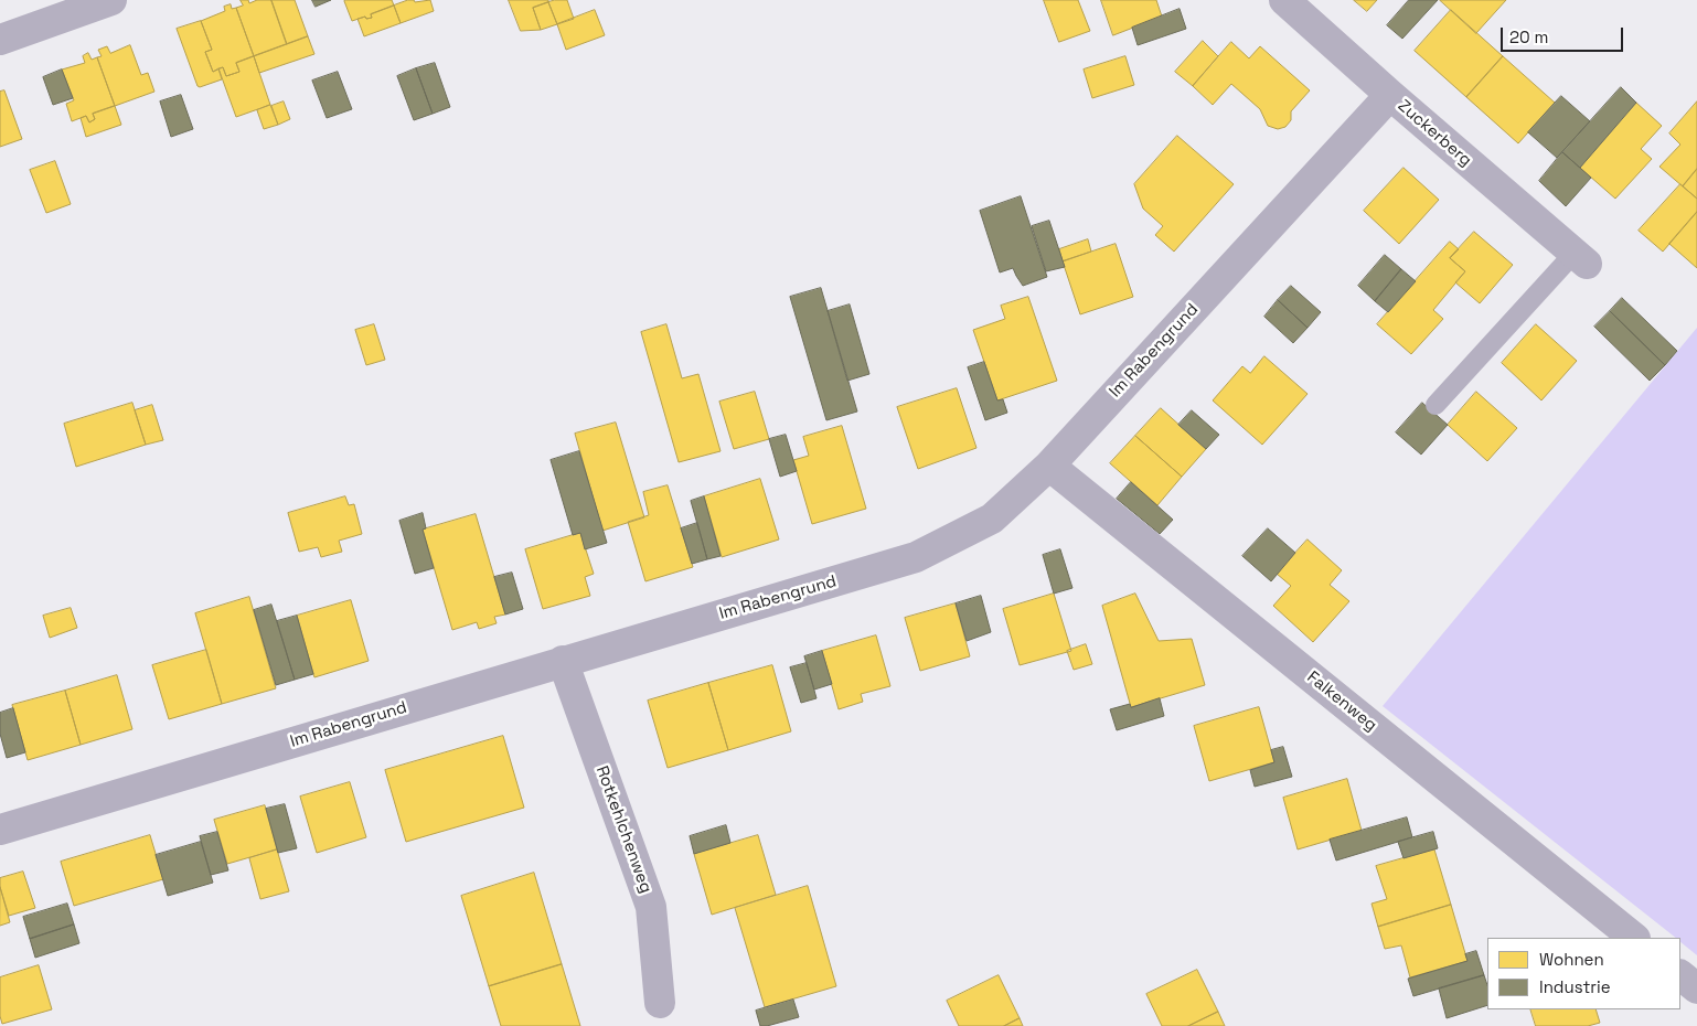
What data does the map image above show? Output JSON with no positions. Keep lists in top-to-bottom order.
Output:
{
  "streets": {
    "street": [
      "Zuckerberg",
      "Im Rabengrund",
      "Falkenweg",
      "Rotkehlchenweg"
    ]
  },
  "crossings": [
    ["Zuckerberg", "Im Rabengrund"],
    ["Im Rabengrund", "Falkenweg"],
    ["Im Rabengrund", "Rotkehlchenweg"]
  ],
  "legend": ["Wohnen", "Industrie"],
  "scale_bar": "20 m"
}
